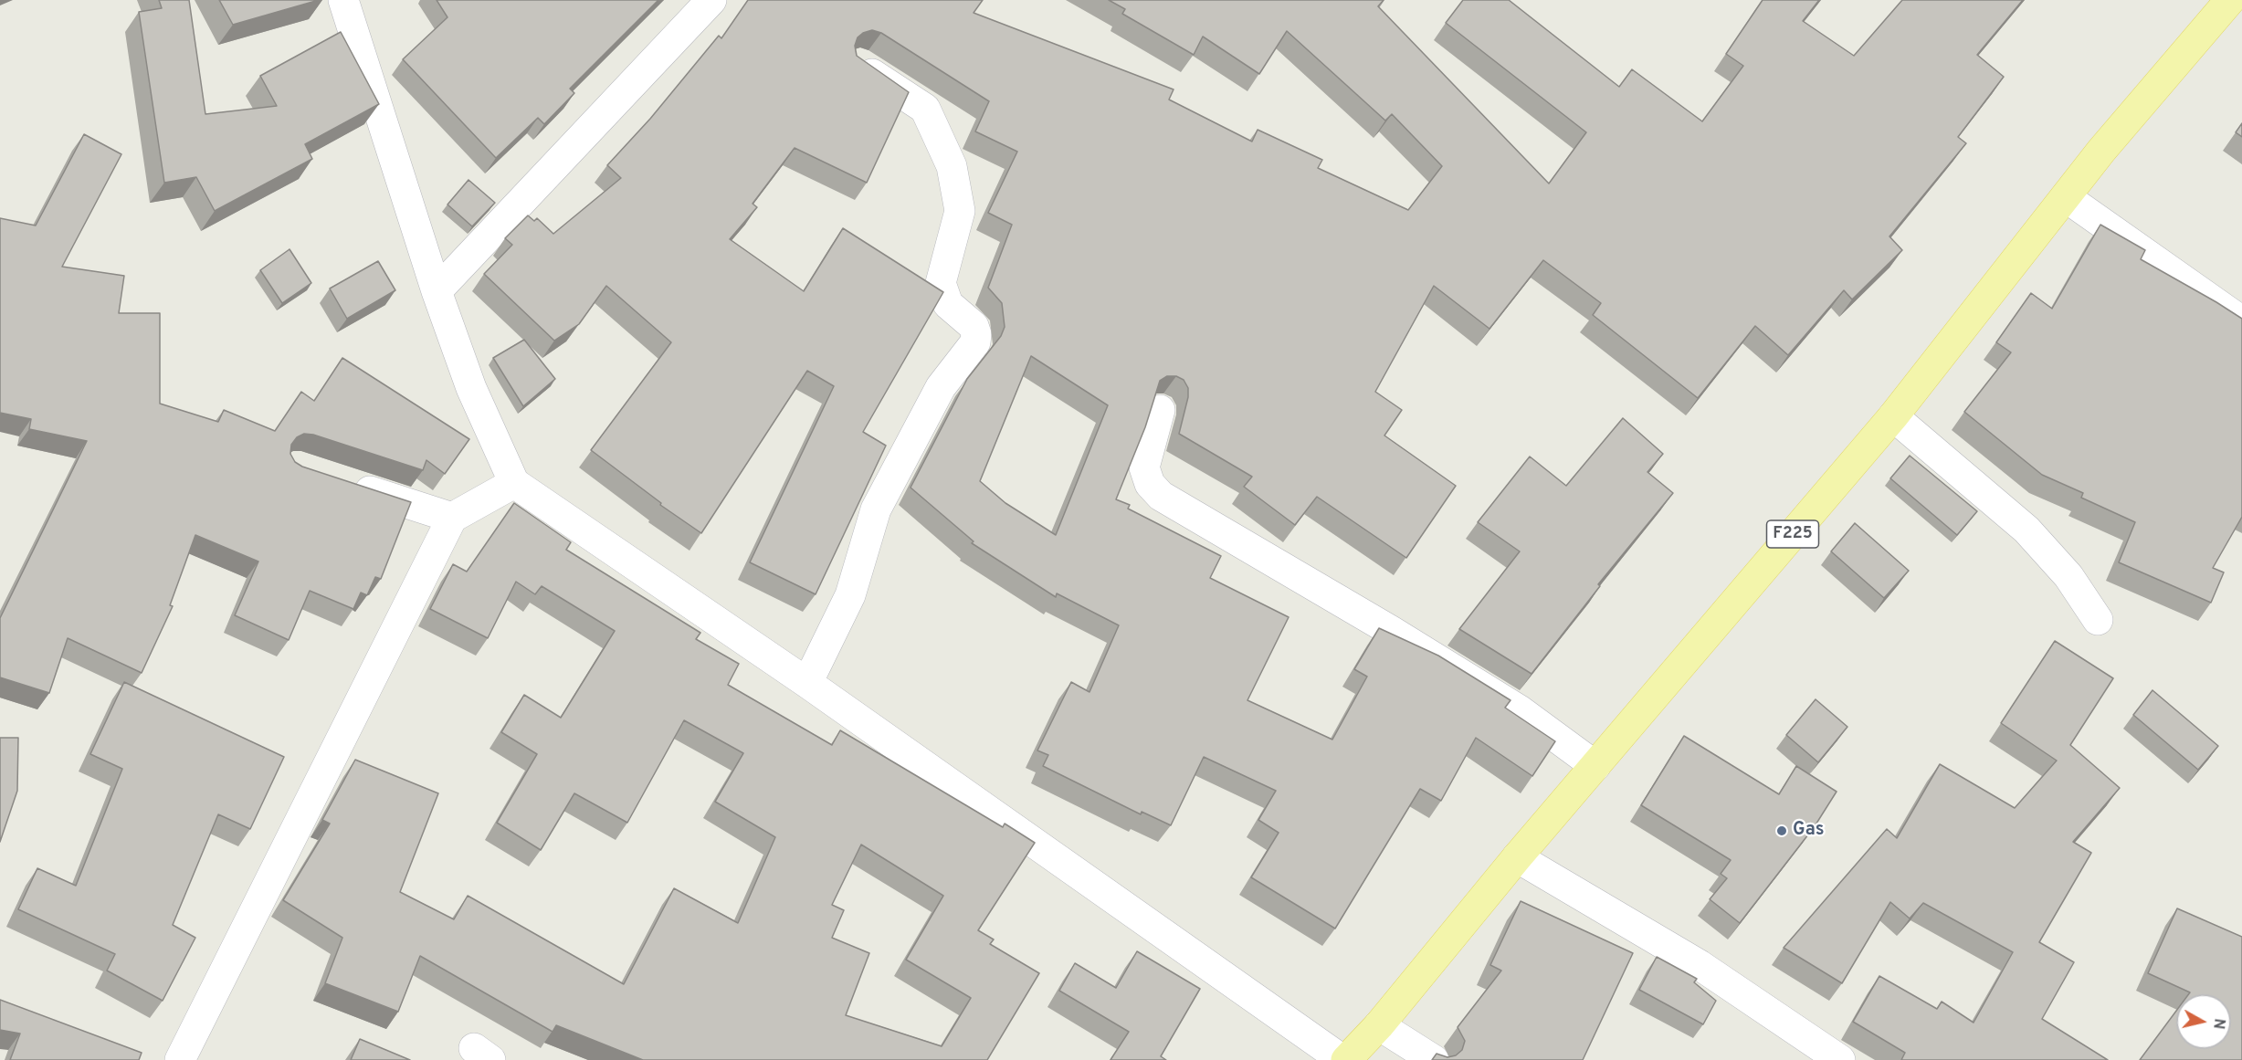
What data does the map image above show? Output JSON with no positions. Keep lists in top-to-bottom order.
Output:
{
  "streets": {
    "main road": ["F225"]
  },
  "places": ["Gas"],
  "north": "right"
}
